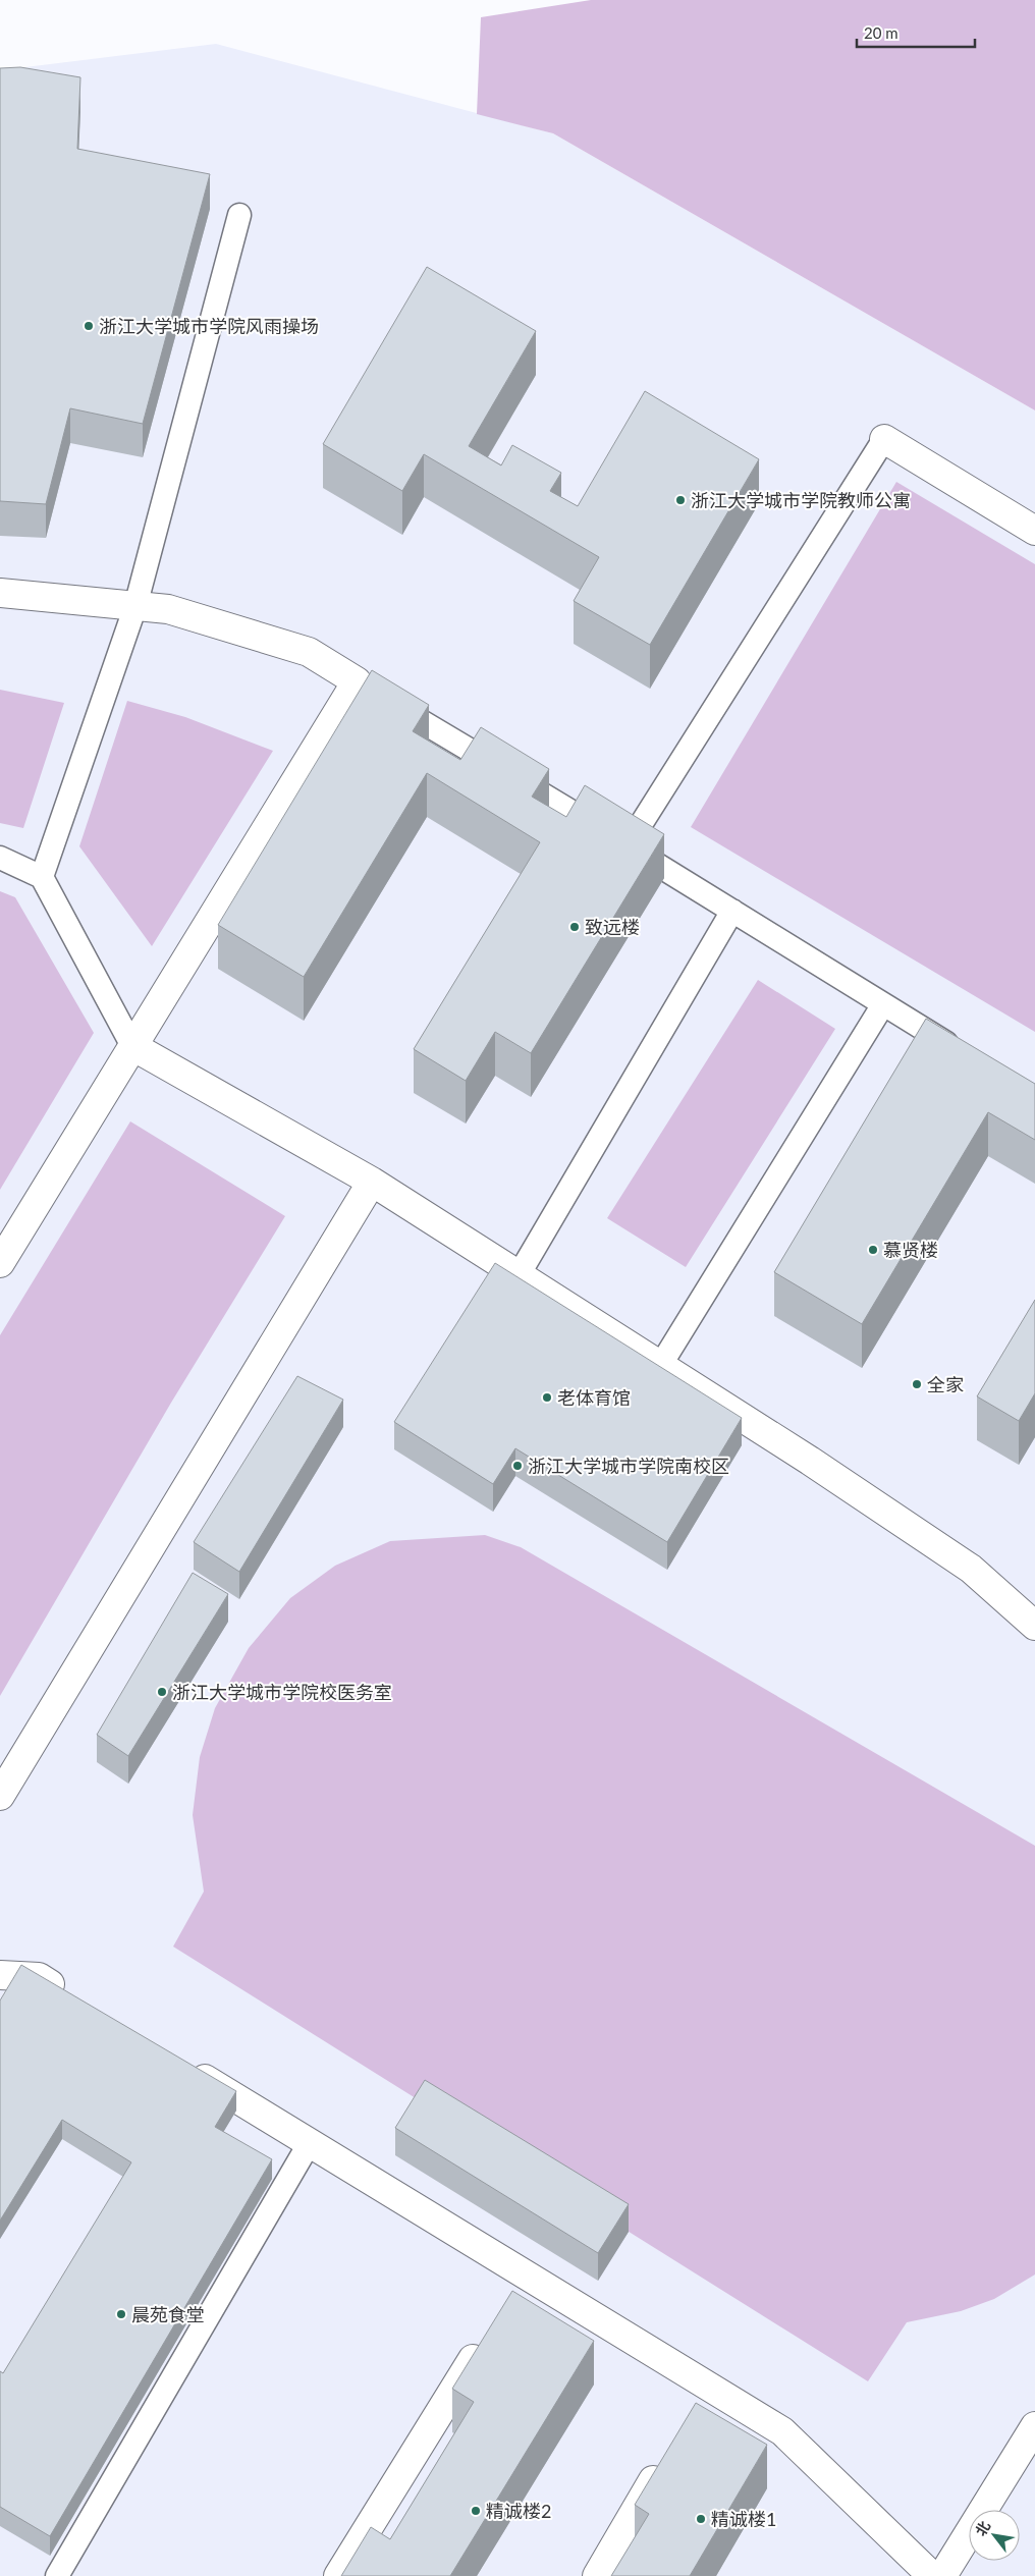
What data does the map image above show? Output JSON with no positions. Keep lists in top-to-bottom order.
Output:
{
  "places": [
    "浙江大学城市学院风雨操场",
    "浙江大学城市学院教师公寓",
    "致远楼",
    "慕贤楼",
    "全家",
    "老体育馆",
    "浙江大学城市学院南校区",
    "浙江大学城市学院校医务室",
    "晨苑食堂",
    "精诚楼2",
    "精诚楼1"
  ],
  "scale_bar": "20 m",
  "north": "top left"
}
